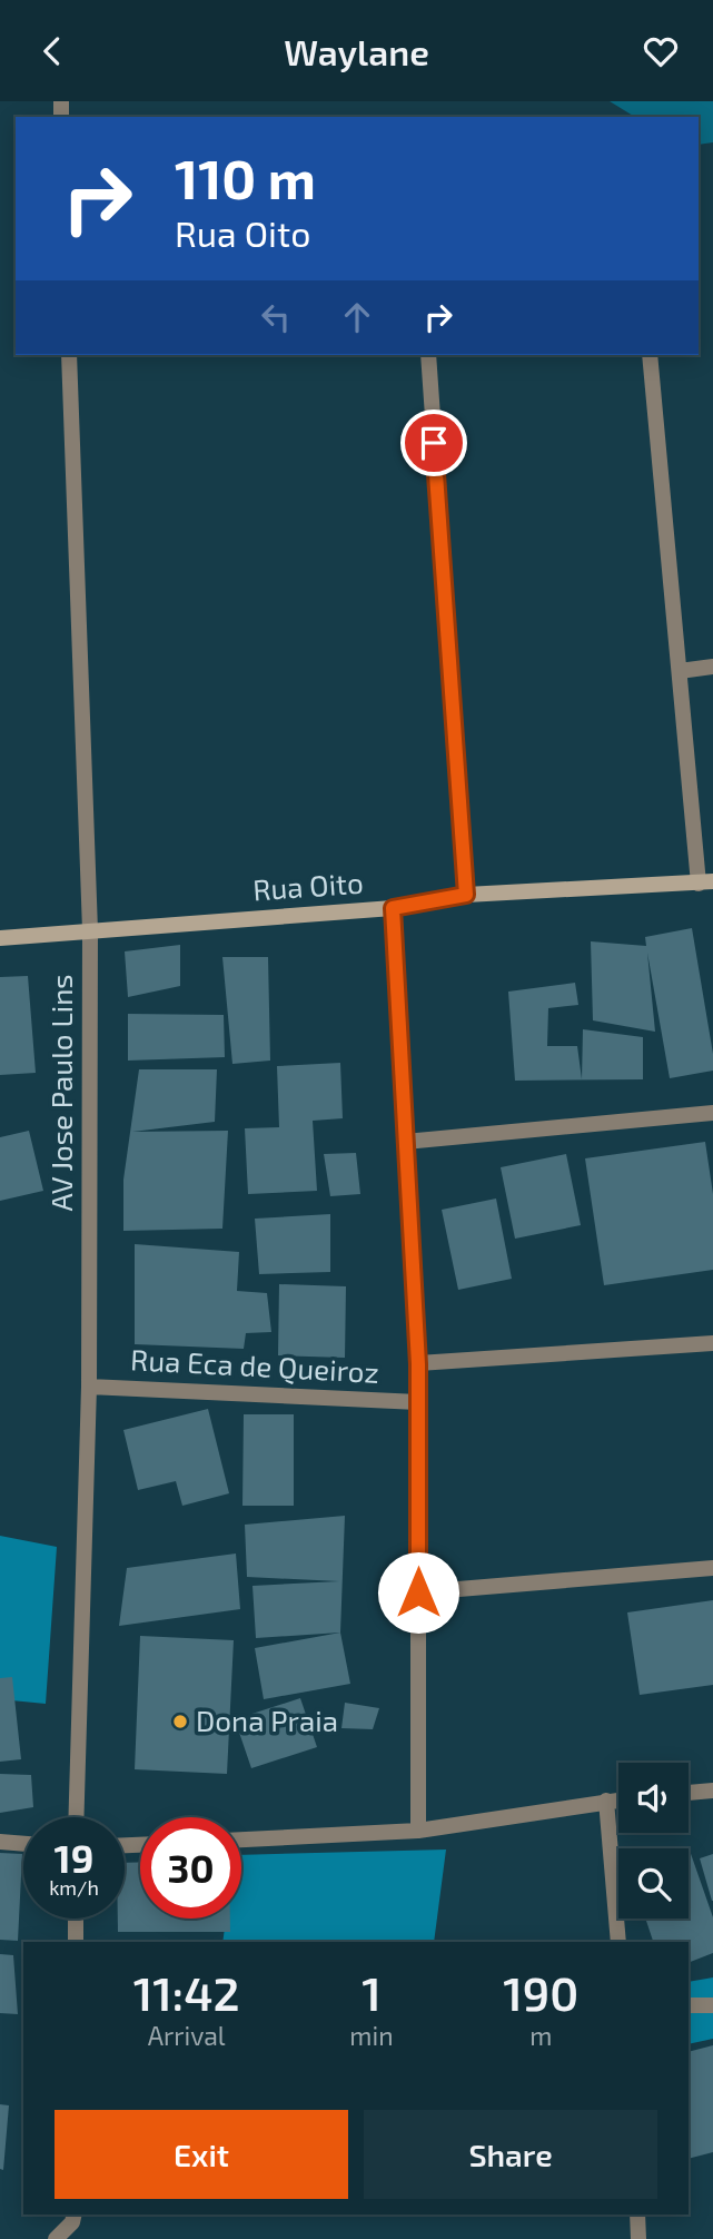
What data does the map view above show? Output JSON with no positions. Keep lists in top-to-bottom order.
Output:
{
  "streets": {
    "main road": ["Rua Oito"],
    "street": ["AV Jose Paulo Lins", "Rua Eca de Queiroz"]
  },
  "crossings": [
    ["Rua Oito", "AV Jose Paulo Lins"],
    ["AV Jose Paulo Lins", "Rua Eca de Queiroz"]
  ],
  "places": ["Dona Praia"],
  "page": {
    "header": "Waylane",
    "turn": ["110 m", "Rua Oito"],
    "speed": "19 km/h",
    "limit": "30",
    "eta": [
      "11:42",
      "Arrival",
      "1",
      "min",
      "190",
      "m"
    ],
    "buttons": ["Exit", "Share"]
  }
}
